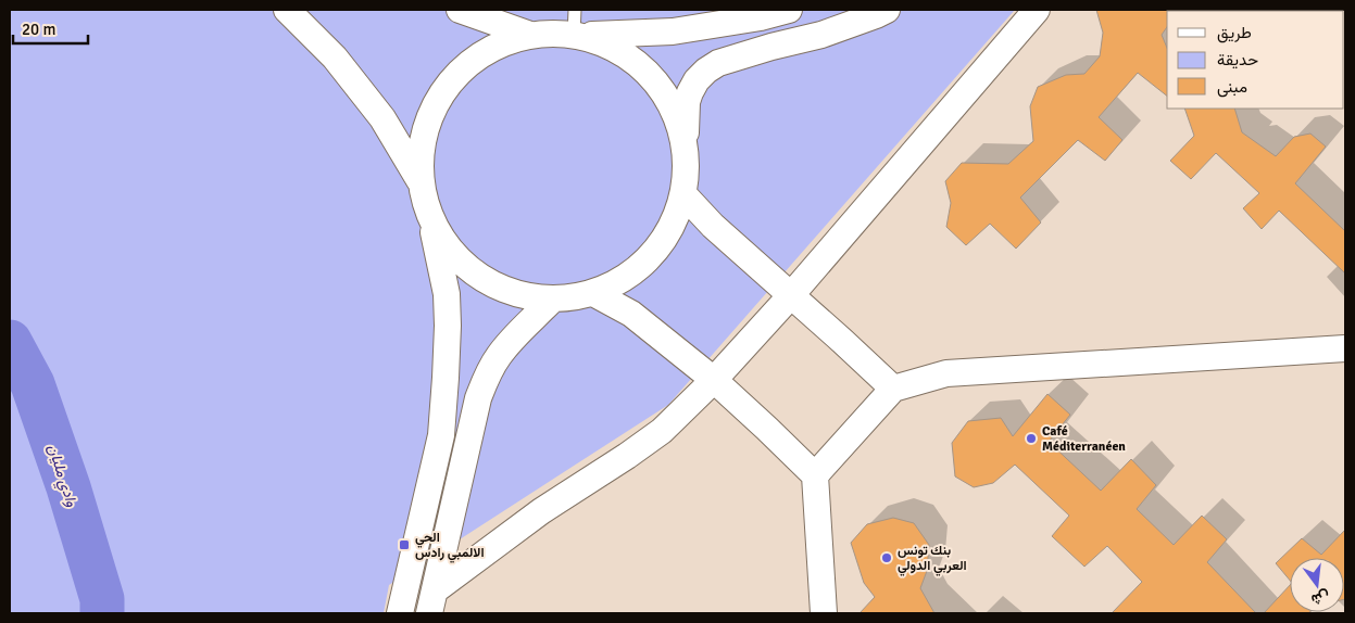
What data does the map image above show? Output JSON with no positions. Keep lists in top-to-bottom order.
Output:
{
  "water": ["وادي مليان"],
  "places": {
    "other": ["Café Méditerranéen", "بنك تونس العربي الدولي"],
    "transit": ["الحي الالمبي رادس"]
  },
  "legend": ["طريق", "حديقة", "مبنى"],
  "scale_bar": "20 m",
  "north": "bottom"
}
